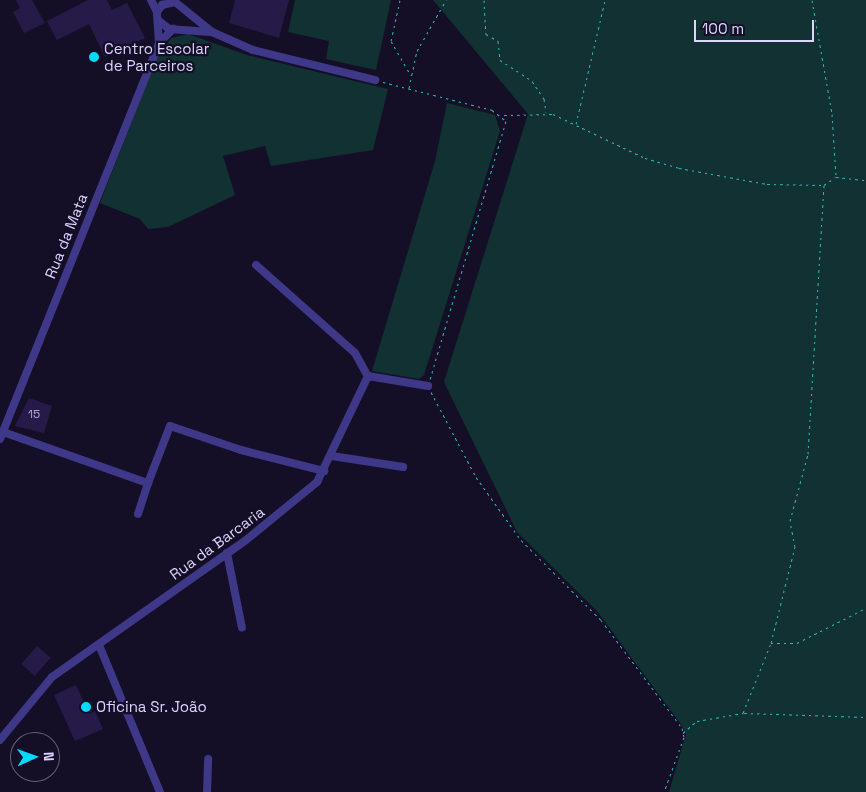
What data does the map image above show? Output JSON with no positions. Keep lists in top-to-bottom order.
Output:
{
  "streets": {
    "street": ["Rua da Mata", "Rua da Barcaria"]
  },
  "places": ["Centro Escolar de Parceiros", "Oficina Sr. João"],
  "house_numbers": ["15"],
  "scale_bar": "100 m",
  "north": "right"
}
